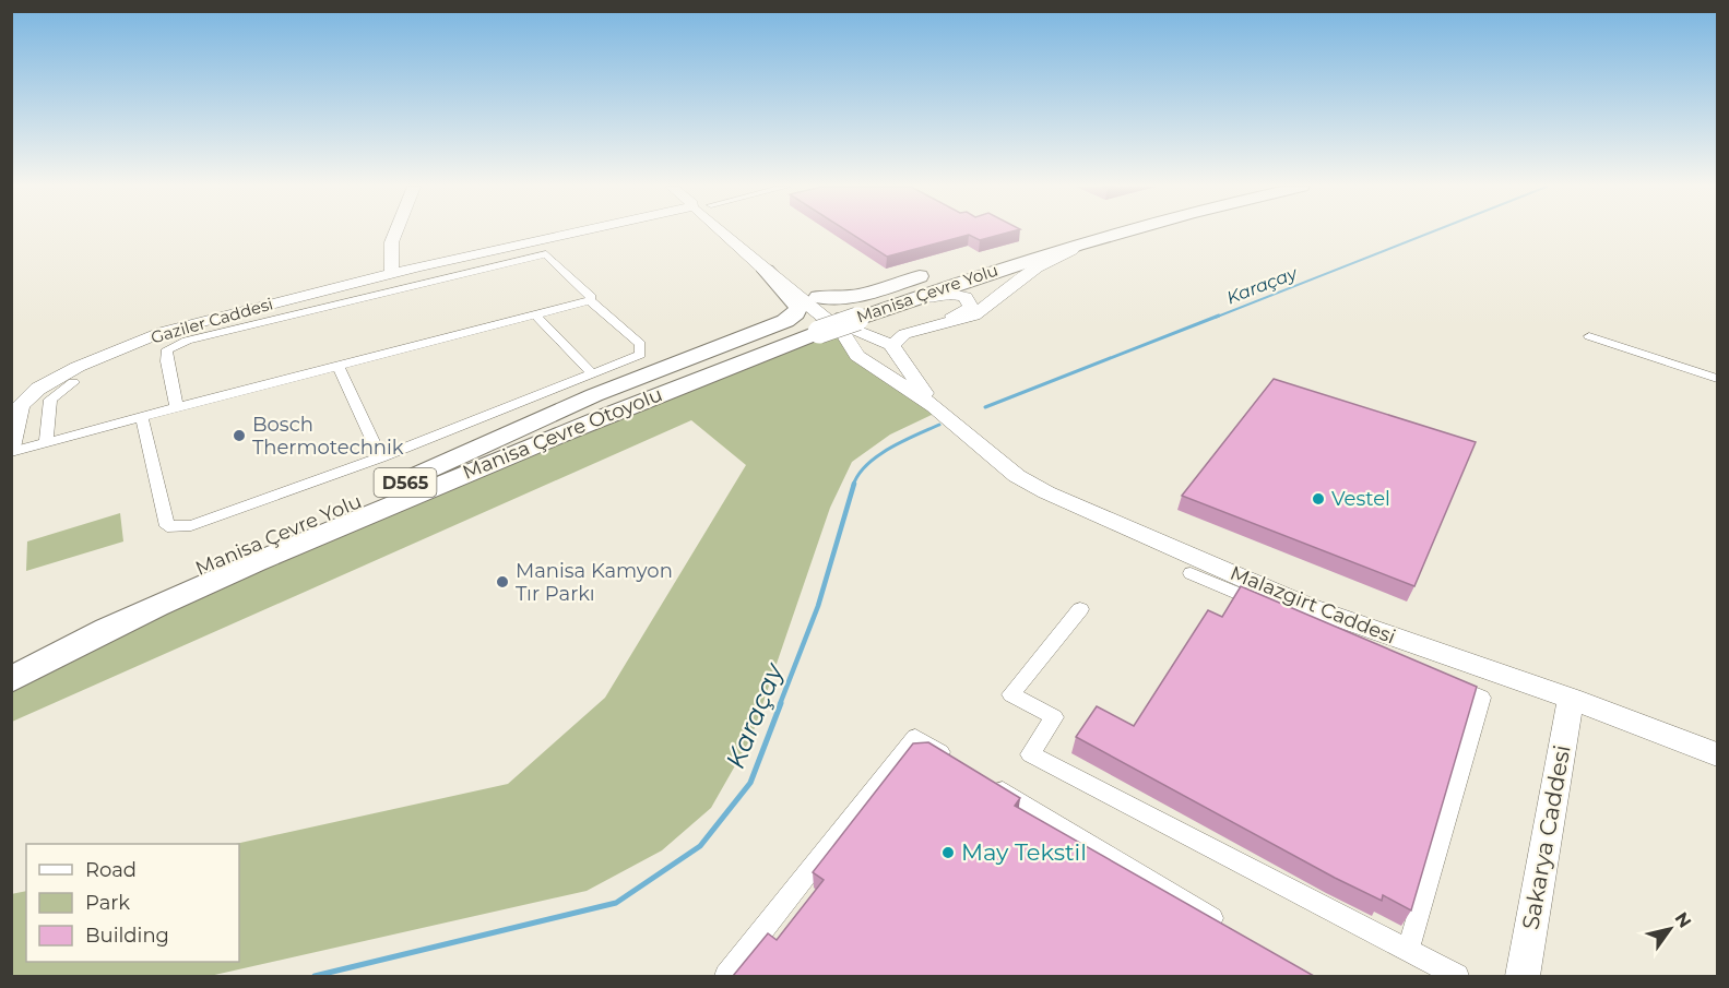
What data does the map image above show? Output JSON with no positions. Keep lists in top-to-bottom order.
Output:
{
  "streets": {
    "highway": ["Manisa Çevre Yolu", "Manisa Çevre Otoyolu", "D565"],
    "street": ["Gaziler Caddesi", "Malazgirt Caddesi", "Sakarya Caddesi"]
  },
  "crossings": [
    ["Manisa Çevre Yolu", "Manisa Çevre Otoyolu"],
    ["Malazgirt Caddesi", "Sakarya Caddesi"]
  ],
  "water": ["Karaçay"],
  "places": [
    "Bosch Thermotechnik",
    "Vestel",
    "Manisa Kamyon Tır Parkı",
    "May Tekstil"
  ],
  "legend": ["Road", "Park", "Building"],
  "north": "top right"
}
